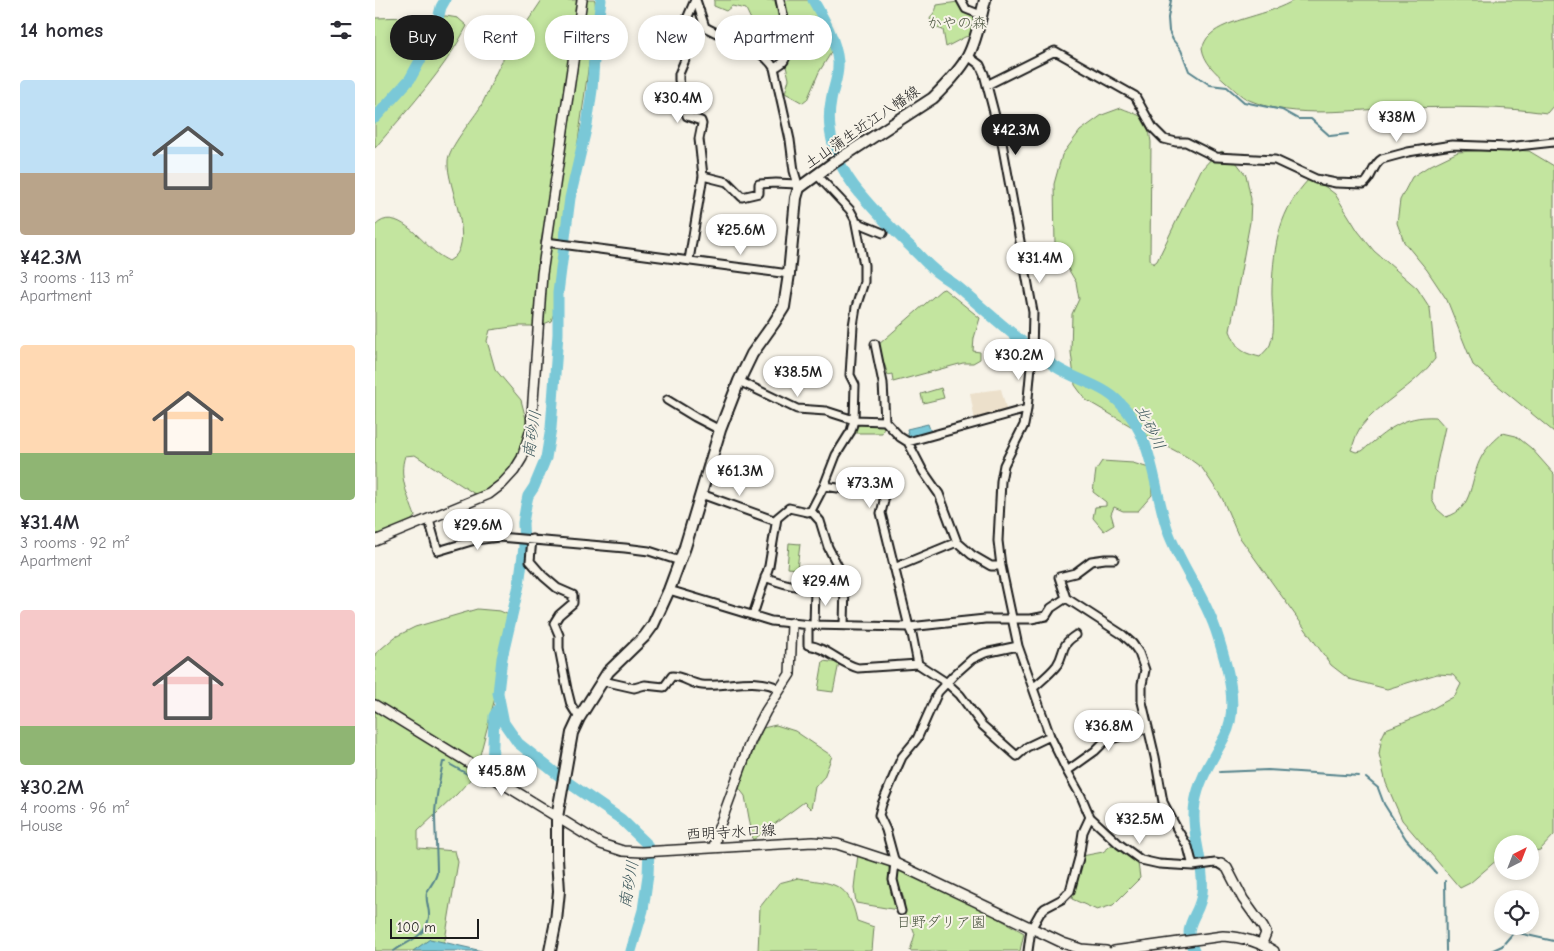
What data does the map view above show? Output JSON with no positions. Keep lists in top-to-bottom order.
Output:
{
  "streets": {
    "main road": ["土山蒲生近江八幡線"],
    "street": ["西明寺水口線"]
  },
  "crossings": [
    ["土山蒲生近江八幡線", "西明寺水口線"]
  ],
  "water": ["北砂川", "南砂川"],
  "parks": ["かやの森", "日野ダリア園"],
  "scale_bar": "100 m",
  "north": "top right",
  "page": {
    "heading": "14 homes",
    "chip": [
      "Buy",
      "Rent",
      "Filters",
      "New",
      "Apartment"
    ],
    "list": [
      {
        "name": "¥42.3M",
        "note": "3 rooms · 113 m² · Apartment"
      },
      {
        "name": "¥31.4M",
        "note": "3 rooms · 92 m² · Apartment"
      },
      {
        "name": "¥30.2M",
        "note": "4 rooms · 96 m² · House"
      }
    ],
    "price": [
      "¥30.4M",
      "¥38M",
      "¥42.3M",
      "¥25.6M",
      "¥31.4M",
      "¥30.2M",
      "¥38.5M",
      "¥61.3M",
      "¥73.3M",
      "¥29.6M",
      "¥29.4M",
      "¥36.8M",
      "¥45.8M",
      "¥32.5M"
    ],
    "scale": "100 m"
  }
}
